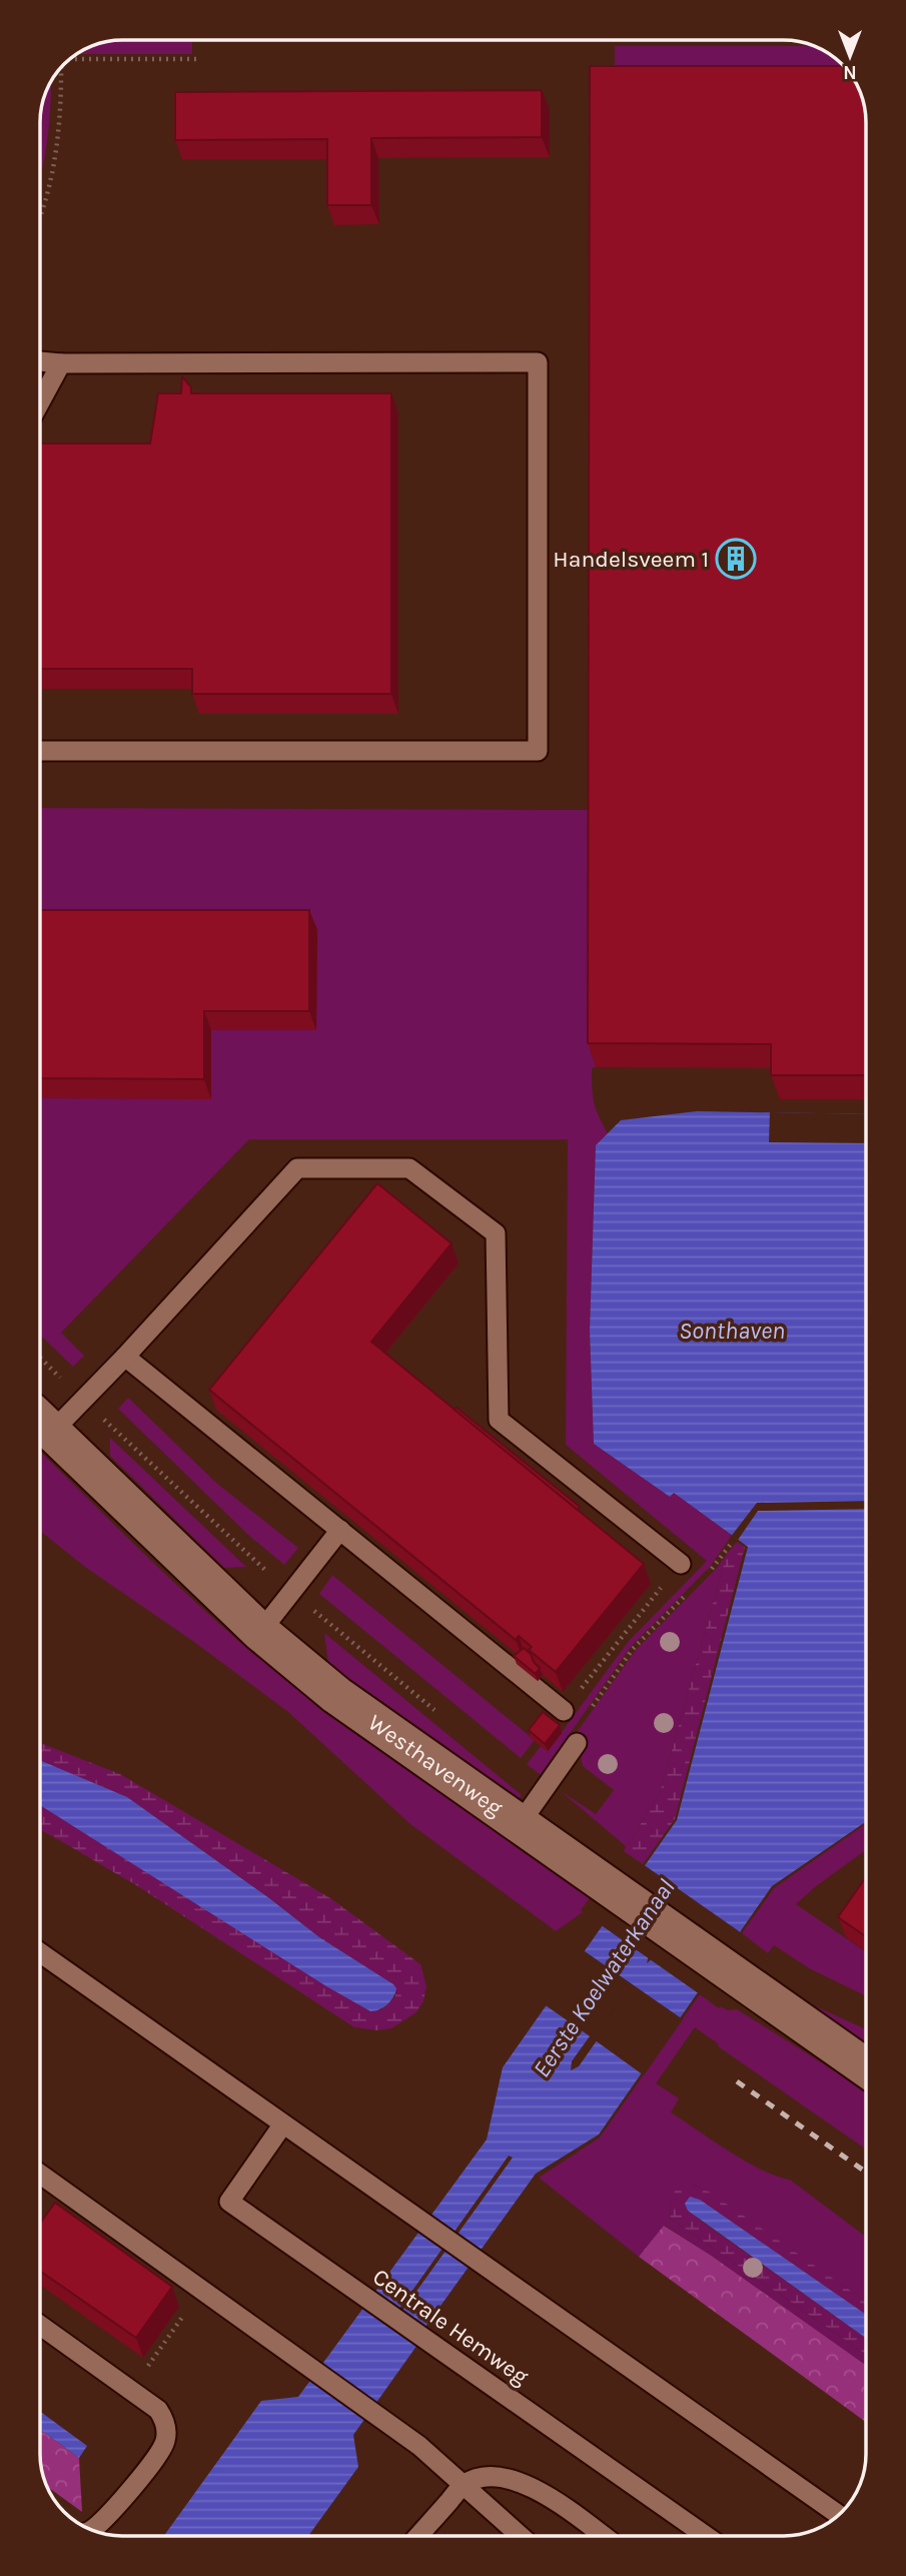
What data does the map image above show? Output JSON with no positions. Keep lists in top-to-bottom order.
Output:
{
  "streets": {
    "street": ["Westhavenweg"],
    "lane": ["Centrale Hemweg"]
  },
  "water": ["Sonthaven", "Eerste Koelwaterkanaal"],
  "places": {
    "building": ["Handelsveem 1"]
  },
  "north": "bottom"
}
